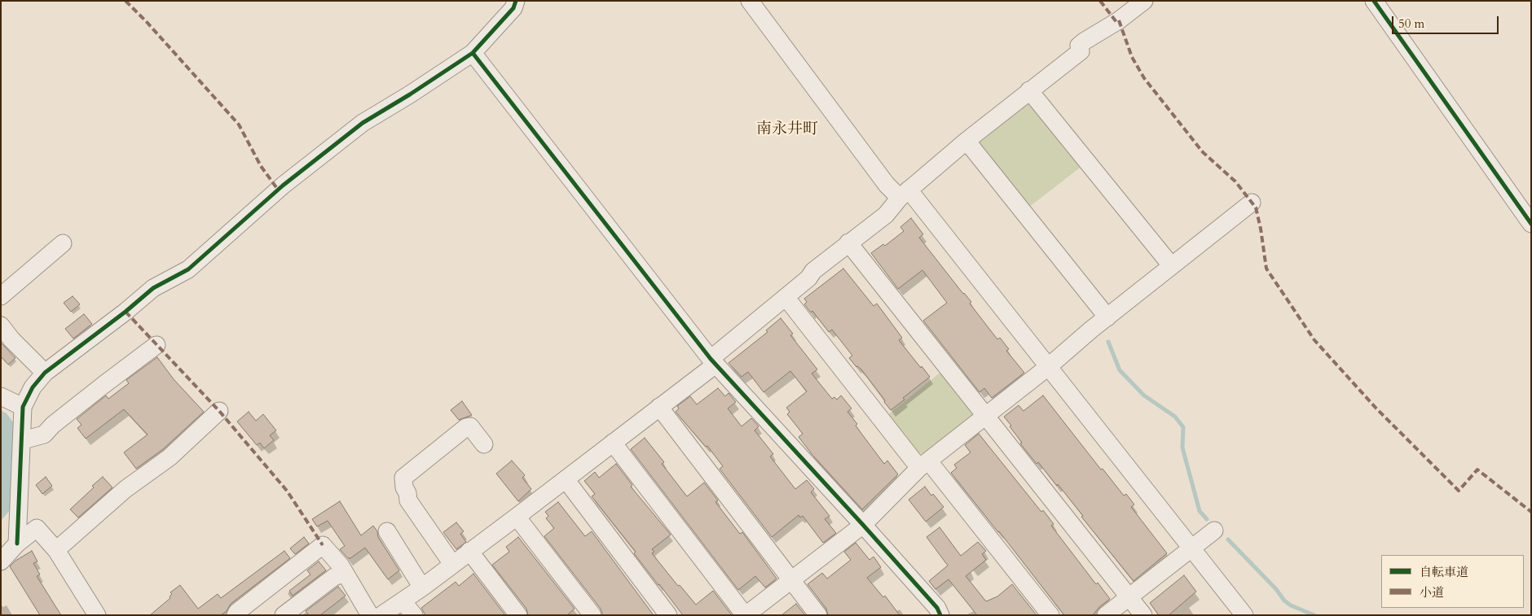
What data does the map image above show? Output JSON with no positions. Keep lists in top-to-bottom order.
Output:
{
  "districts": ["南永井町"],
  "legend": ["自転車道", "小道"],
  "scale_bar": "50 m"
}
